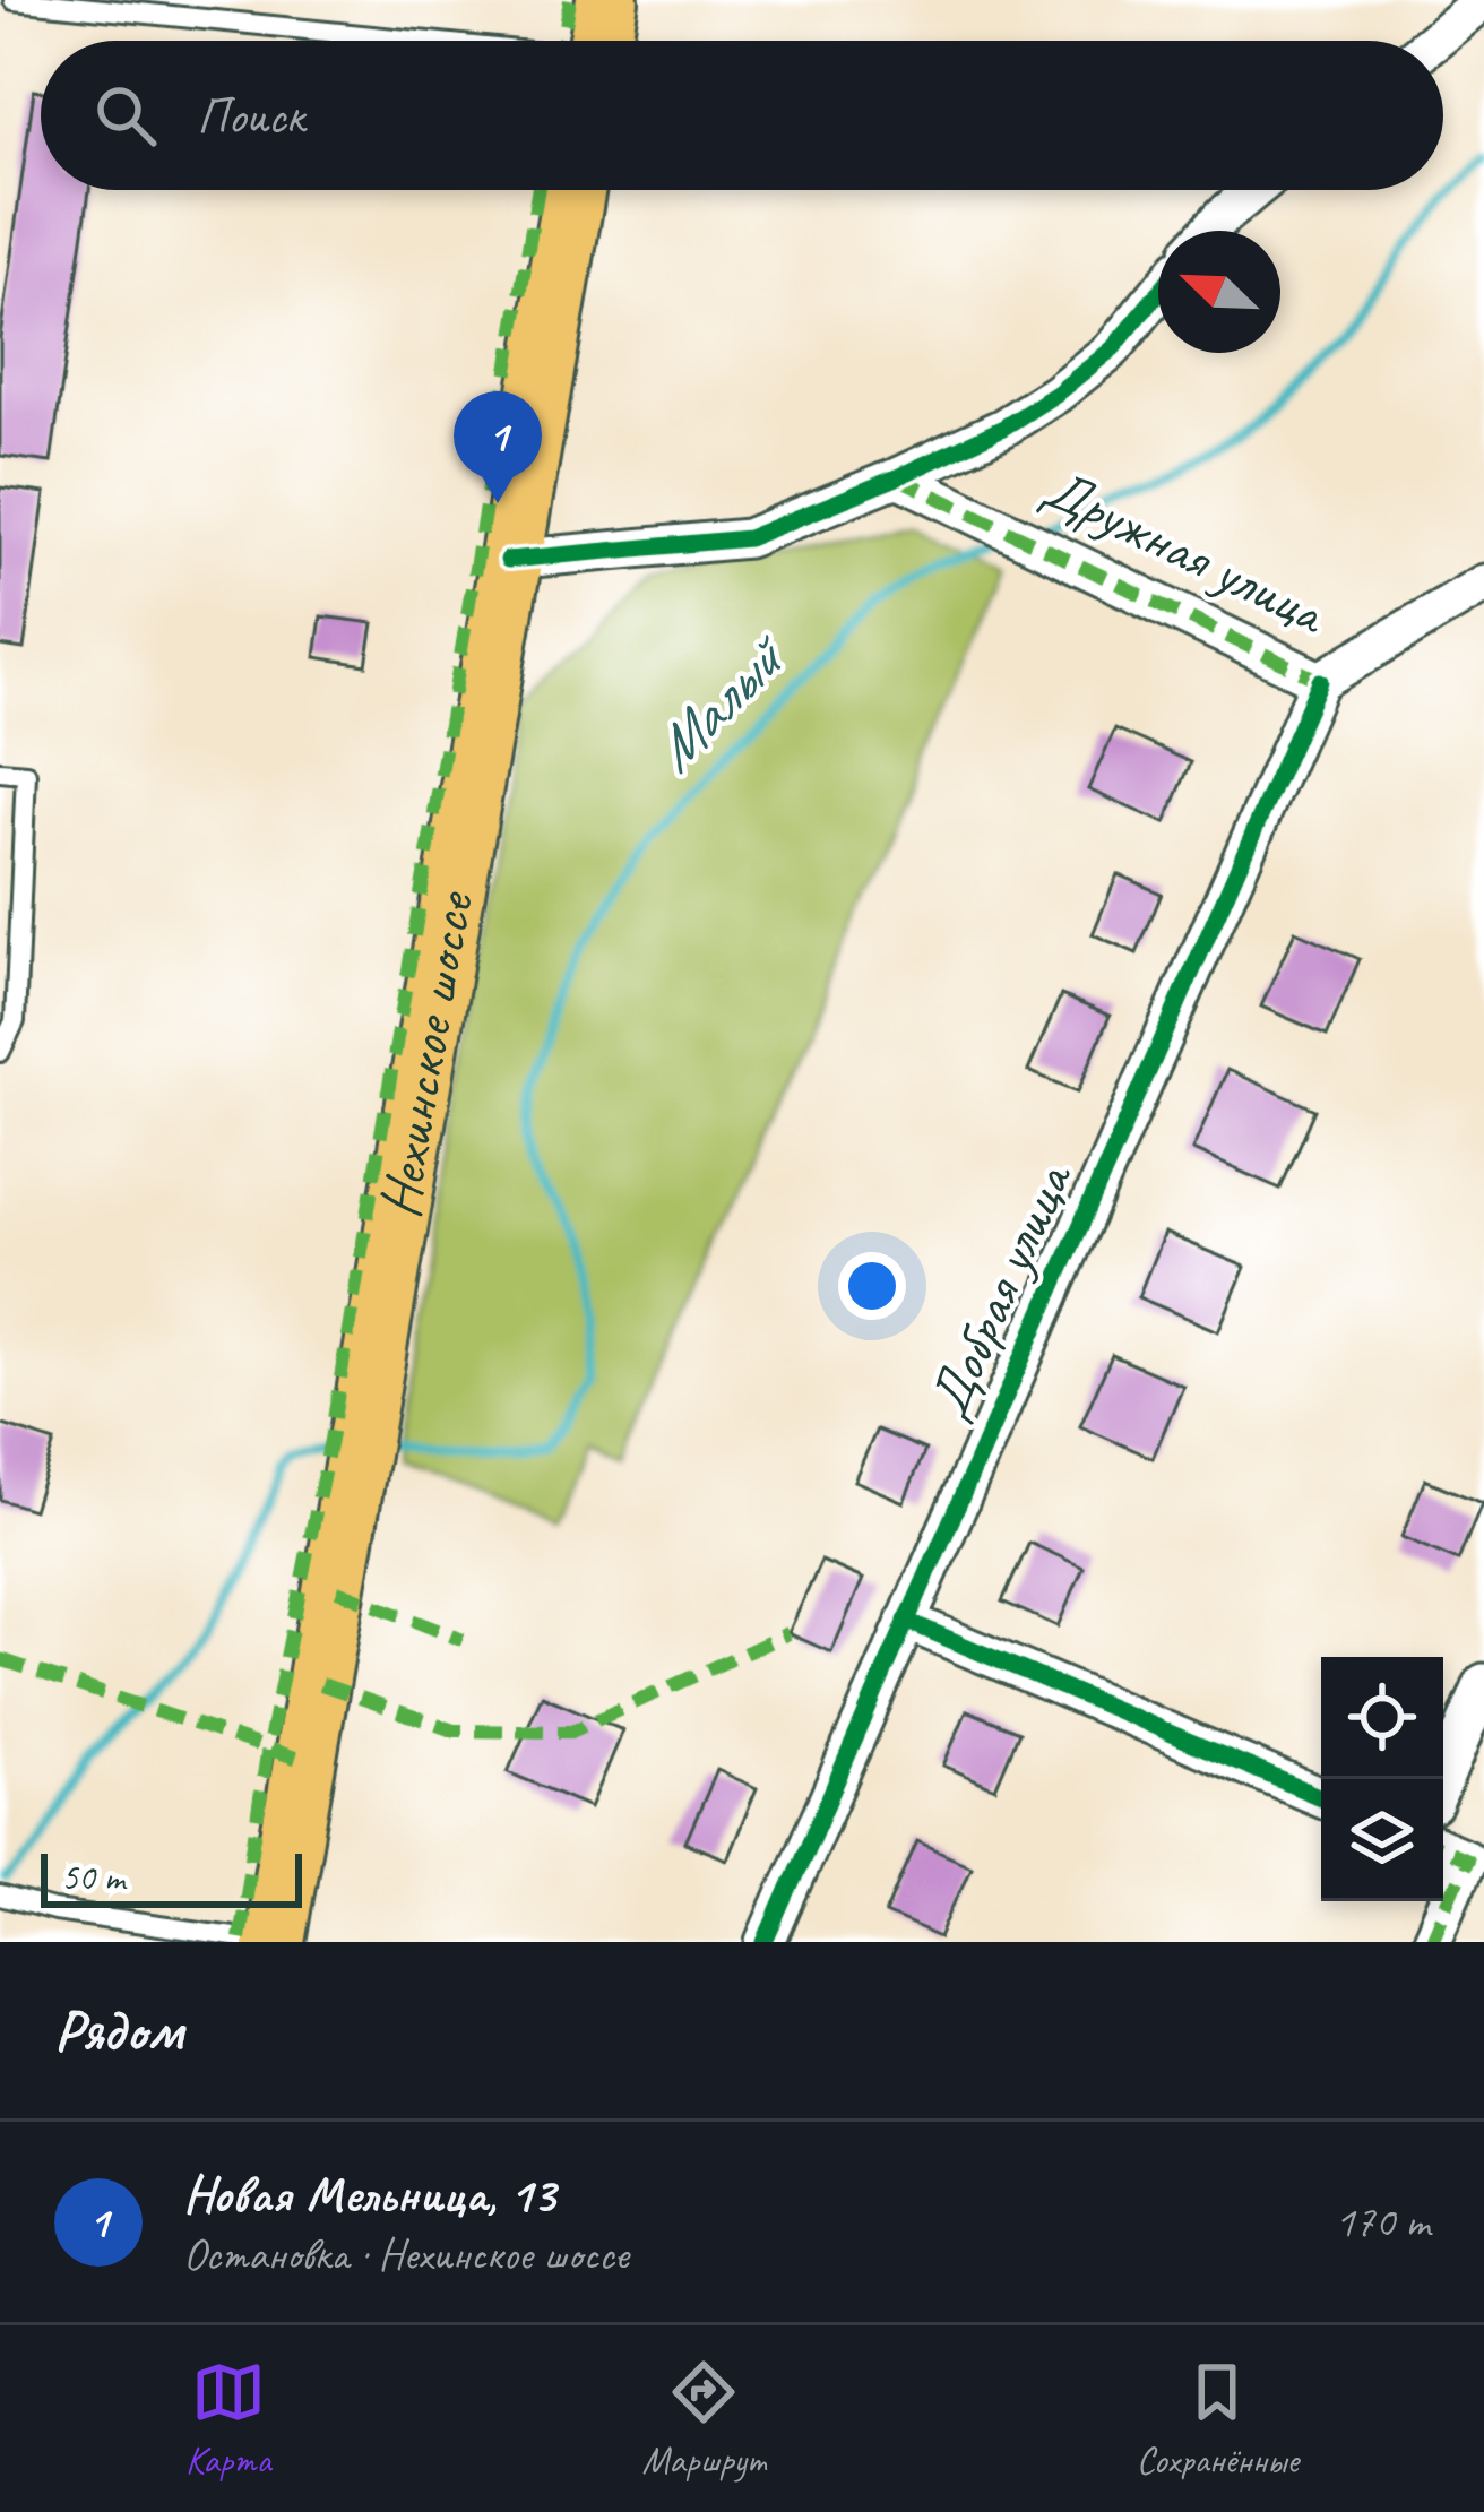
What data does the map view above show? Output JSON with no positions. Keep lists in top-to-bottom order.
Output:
{
  "streets": {
    "main road": ["Нехинское шоссе"],
    "street": ["Дружная улица", "Добрая улица"]
  },
  "crossings": [
    ["Дружная улица", "Добрая улица"]
  ],
  "water": ["Малый"],
  "scale_bar": "50 m",
  "north": "top left",
  "page": {
    "search": "Поиск",
    "pins": "1",
    "scale": "50 m",
    "heading": "Рядом",
    "list": [
      {
        "mark": "1",
        "name": "Новая Мельница, 13",
        "note": "Остановка · Нехинское шоссе",
        "value": "170 m"
      }
    ],
    "nav": ["Карта", "Маршрут", "Сохранённые"]
  }
}
